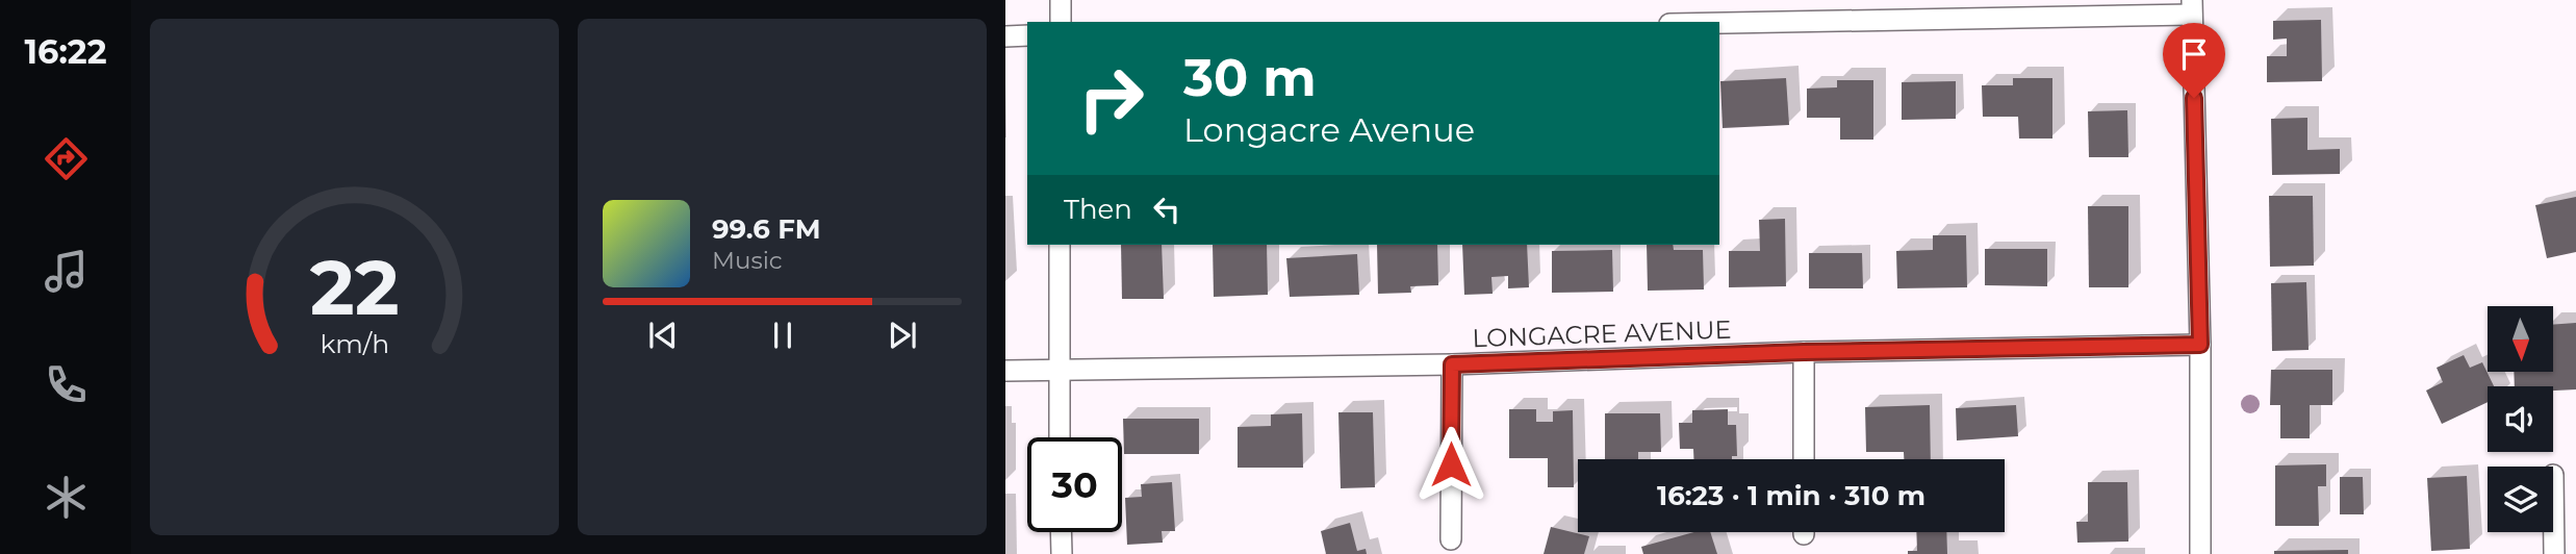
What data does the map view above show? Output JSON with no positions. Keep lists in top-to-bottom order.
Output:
{
  "streets": {
    "street": ["LONGACRE AVENUE"]
  },
  "north": "bottom",
  "page": {
    "tabs": "16:22",
    "turn": ["30 m", "Longacre Avenue"],
    "then": "Then",
    "song": ["99.6 FM", "Music"],
    "limit": "30",
    "trip": "16:23 · 1 min · 310 m",
    "gauge": ["22", "km/h"]
  }
}
